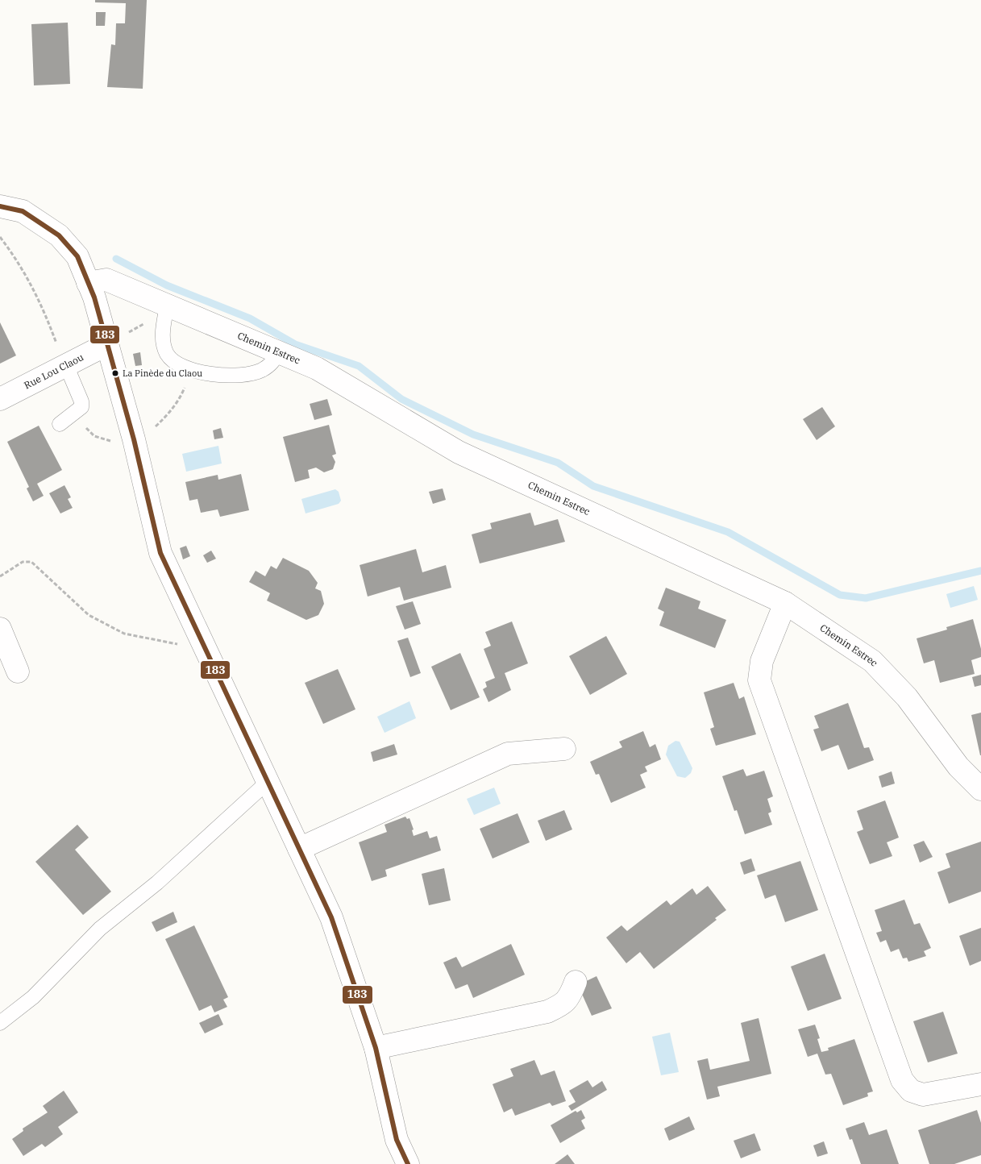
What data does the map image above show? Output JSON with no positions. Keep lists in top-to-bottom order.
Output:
{
  "streets": {
    "street": ["Chemin Estrec", "Rue Lou Claou"]
  },
  "places": ["La Pinède du Claou"],
  "lines": ["transit line 183"]
}
